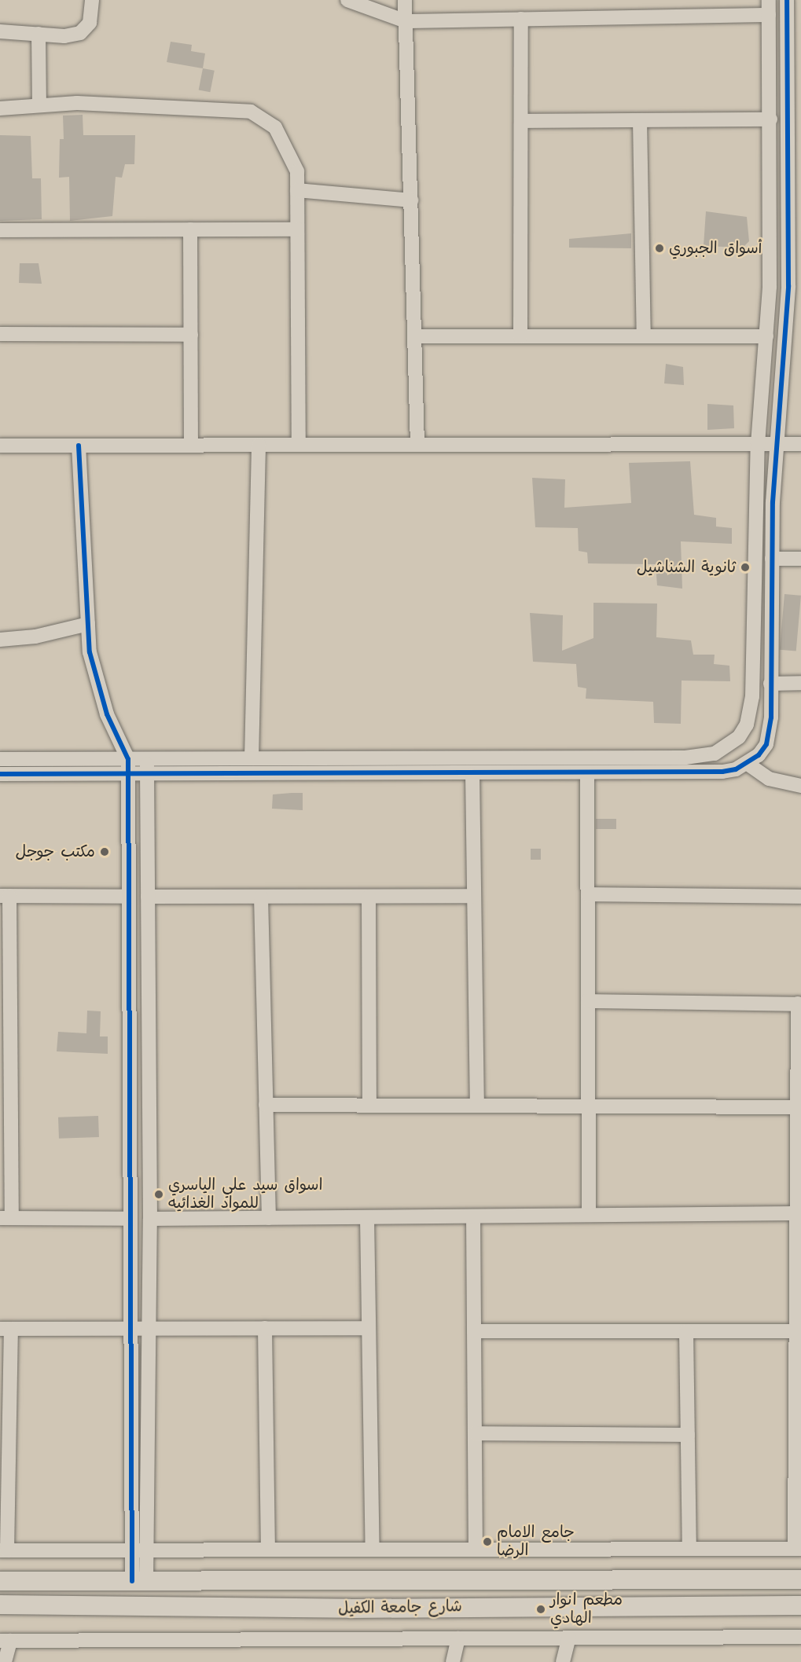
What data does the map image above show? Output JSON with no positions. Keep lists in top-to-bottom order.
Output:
{
  "streets": {
    "main road": ["شارع جامعة الكفيل"]
  },
  "places": [
    "أسواق الجبوري",
    "ثانوية الشناشيل",
    "مكتب جوجل",
    "اسواق سيد علي الياسري للمواد الغذائيه",
    "جامع الامام الرضا",
    "مطعم انوار الهادي"
  ]
}
